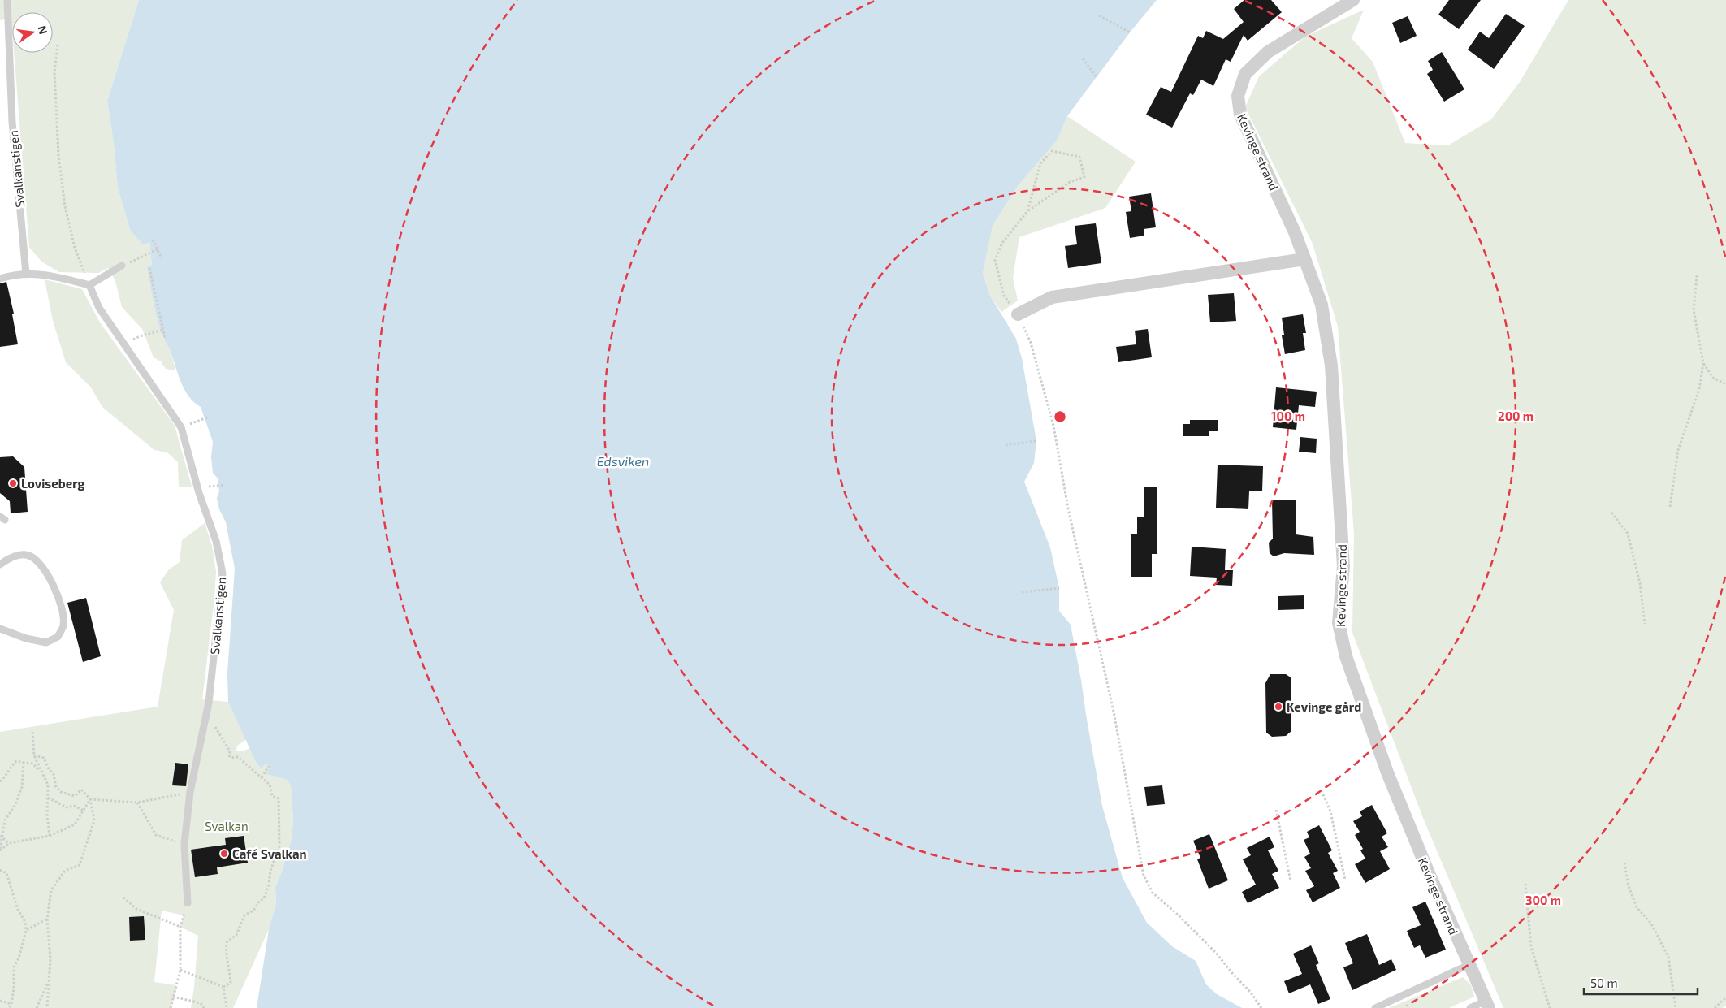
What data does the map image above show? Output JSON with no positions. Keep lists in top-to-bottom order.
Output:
{
  "streets": {
    "street": ["Kevinge strand"],
    "lane": ["Svalkanstigen"]
  },
  "water": ["Edsviken"],
  "parks": ["Svalkan"],
  "places": ["Loviseberg", "Kevinge gård", "Café Svalkan"],
  "scale_bar": "50 m",
  "north": "right",
  "rings": ["100 m", "200 m", "300 m"]
}
